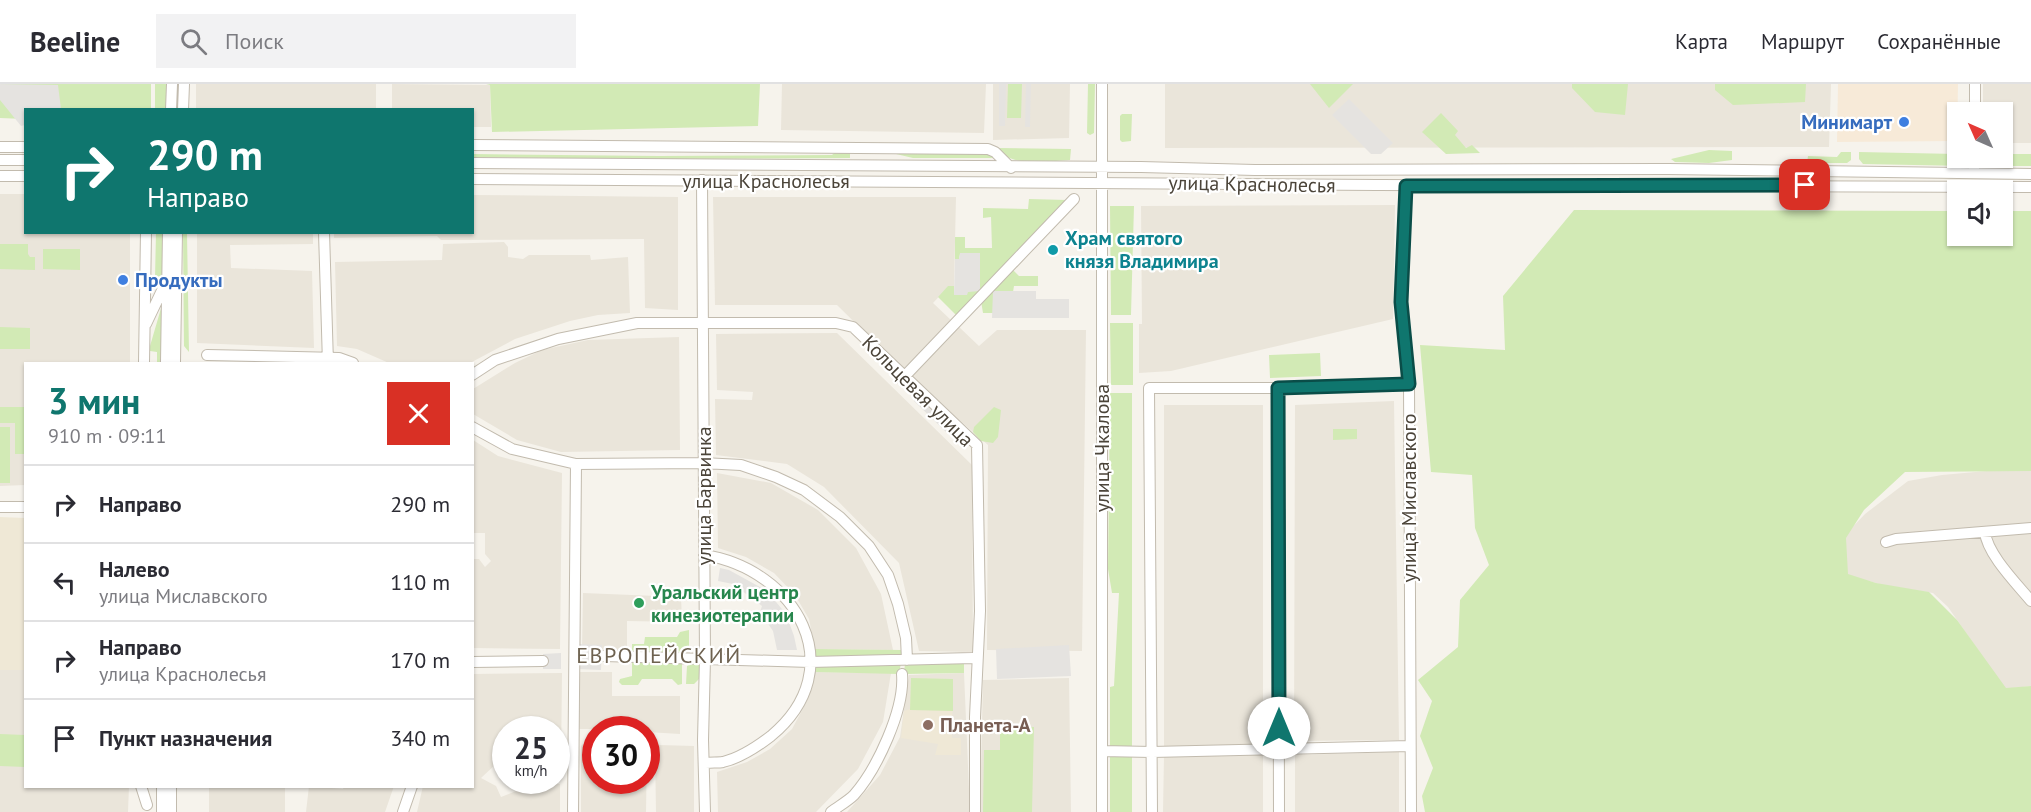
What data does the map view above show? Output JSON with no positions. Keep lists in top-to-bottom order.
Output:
{
  "streets": {
    "street": [
      "улица Краснолесья",
      "Кольцевая улица",
      "улица Чкалова",
      "улица Барвинка",
      "улица Миславского"
    ]
  },
  "crossings": [
    ["улица Краснолесья", "улица Чкалова"],
    ["улица Краснолесья", "улица Барвинка"],
    ["улица Краснолесья", "улица Миславского"],
    ["Кольцевая улица", "улица Барвинка"]
  ],
  "districts": ["ЕВРОПЕЙСКИЙ"],
  "places": [
    "Минимарт",
    "Храм святого князя Владимира",
    "Продукты",
    "Уральский центр кинезиотерапии",
    "Планета-А"
  ],
  "north": "top left",
  "page": {
    "header": "Beeline",
    "search": "Поиск",
    "nav": ["Карта", "Маршрут", "Сохранённые"],
    "turn": ["290 m", "Направо"],
    "heading": ["3 мин", "910 m · 09:11"],
    "list": [
      {
        "name": "Направо",
        "value": "290 m"
      },
      {
        "name": "Налево",
        "note": "улица Миславского",
        "value": "110 m"
      },
      {
        "name": "Направо",
        "note": "улица Краснолесья",
        "value": "170 m"
      },
      {
        "name": "Пункт назначения",
        "value": "340 m"
      }
    ],
    "speed": "25 km/h",
    "limit": "30"
  }
}
